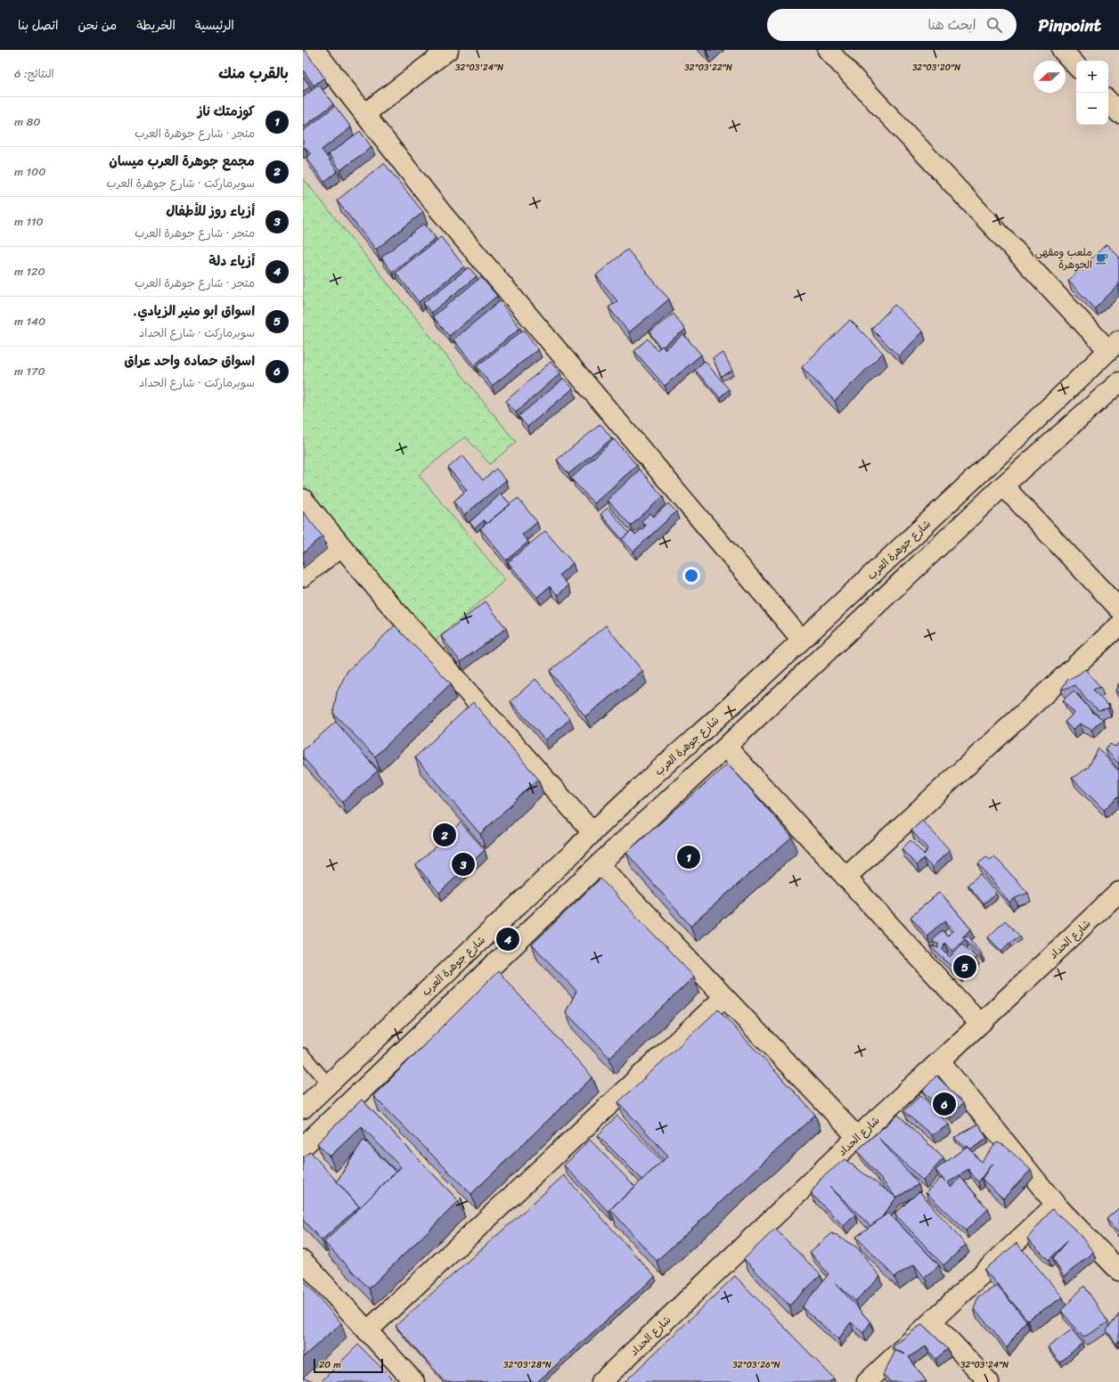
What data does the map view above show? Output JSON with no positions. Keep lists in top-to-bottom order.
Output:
{
  "streets": {
    "street": ["شارع جوهرة العرب", "شارع الحداد"]
  },
  "places": {
    "cafe": ["ملعب ومقهى الجوهرة"]
  },
  "scale_bar": "20 m",
  "north": "left",
  "page": {
    "header": "Pinpoint",
    "search": "ابحث هنا",
    "nav": [
      "الرئيسية",
      "الخريطة",
      "من نحن",
      "اتصل بنا"
    ],
    "heading": ["بالقرب منك", "النتائج: 6"],
    "map_buttons": ["+", "−"],
    "list": [
      {
        "mark": "1",
        "name": "كوزمتك ناز",
        "note": "متجر · شارع جوهرة العرب",
        "value": "80 m"
      },
      {
        "mark": "2",
        "name": "مجمع جوهرة العرب ميسان",
        "note": "سوبرماركت · شارع جوهرة العرب",
        "value": "100 m"
      },
      {
        "mark": "3",
        "name": "أزياء روز للأطفال",
        "note": "متجر · شارع جوهرة العرب",
        "value": "110 m"
      },
      {
        "mark": "4",
        "name": "أزياء دلة",
        "note": "متجر · شارع جوهرة العرب",
        "value": "120 m"
      },
      {
        "mark": "5",
        "name": "اسواق ابو منير الزيادي.",
        "note": "سوبرماركت · شارع الحداد",
        "value": "140 m"
      },
      {
        "mark": "6",
        "name": "اسواق حماده واحد عراق",
        "note": "سوبرماركت · شارع الحداد",
        "value": "170 m"
      }
    ],
    "pins": [
      "2",
      "1",
      "3",
      "4",
      "5",
      "6"
    ],
    "scale": "20 m"
  },
  "coordinates": [
    "32°03'24\"N",
    "32°03'22\"N",
    "32°03'20\"N",
    "32°03'28\"N",
    "32°03'26\"N"
  ]
}
